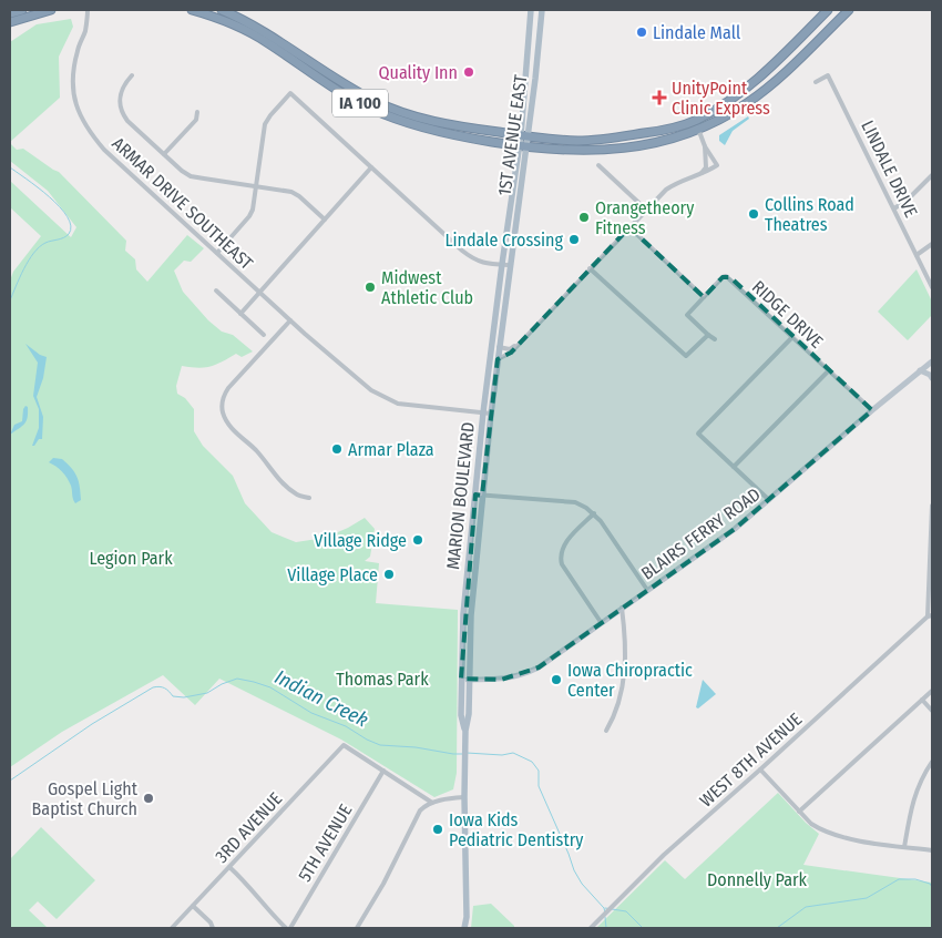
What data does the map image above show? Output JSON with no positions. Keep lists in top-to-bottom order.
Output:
{
  "streets": {
    "highway": ["IA 100"],
    "main road": ["1ST AVENUE EAST", "MARION BOULEVARD", "BLAIRS FERRY ROAD"],
    "street": [
      "LINDALE DRIVE",
      "ARMAR DRIVE SOUTHEAST",
      "RIDGE DRIVE",
      "WEST 8TH AVENUE",
      "3RD AVENUE",
      "5TH AVENUE"
    ]
  },
  "crossings": [
    ["IA 100", "1ST AVENUE EAST"],
    ["1ST AVENUE EAST", "MARION BOULEVARD"],
    ["ARMAR DRIVE SOUTHEAST", "MARION BOULEVARD"],
    ["RIDGE DRIVE", "BLAIRS FERRY ROAD"],
    ["MARION BOULEVARD", "BLAIRS FERRY ROAD"],
    ["3RD AVENUE", "5TH AVENUE"]
  ],
  "water": ["Indian Creek"],
  "parks": ["Legion Park", "Thomas Park", "Donnelly Park"],
  "places": {
    "other": [
      "Lindale Mall",
      "Quality Inn",
      "Collins Road Theatres",
      "Orangetheory Fitness",
      "Lindale Crossing",
      "Midwest Athletic Club",
      "Armar Plaza",
      "Village Ridge",
      "Village Place",
      "Iowa Chiropractic Center",
      "Gospel Light Baptist Church",
      "Iowa Kids Pediatric Dentistry"
    ],
    "health": ["UnityPoint Clinic Express"]
  }
}
